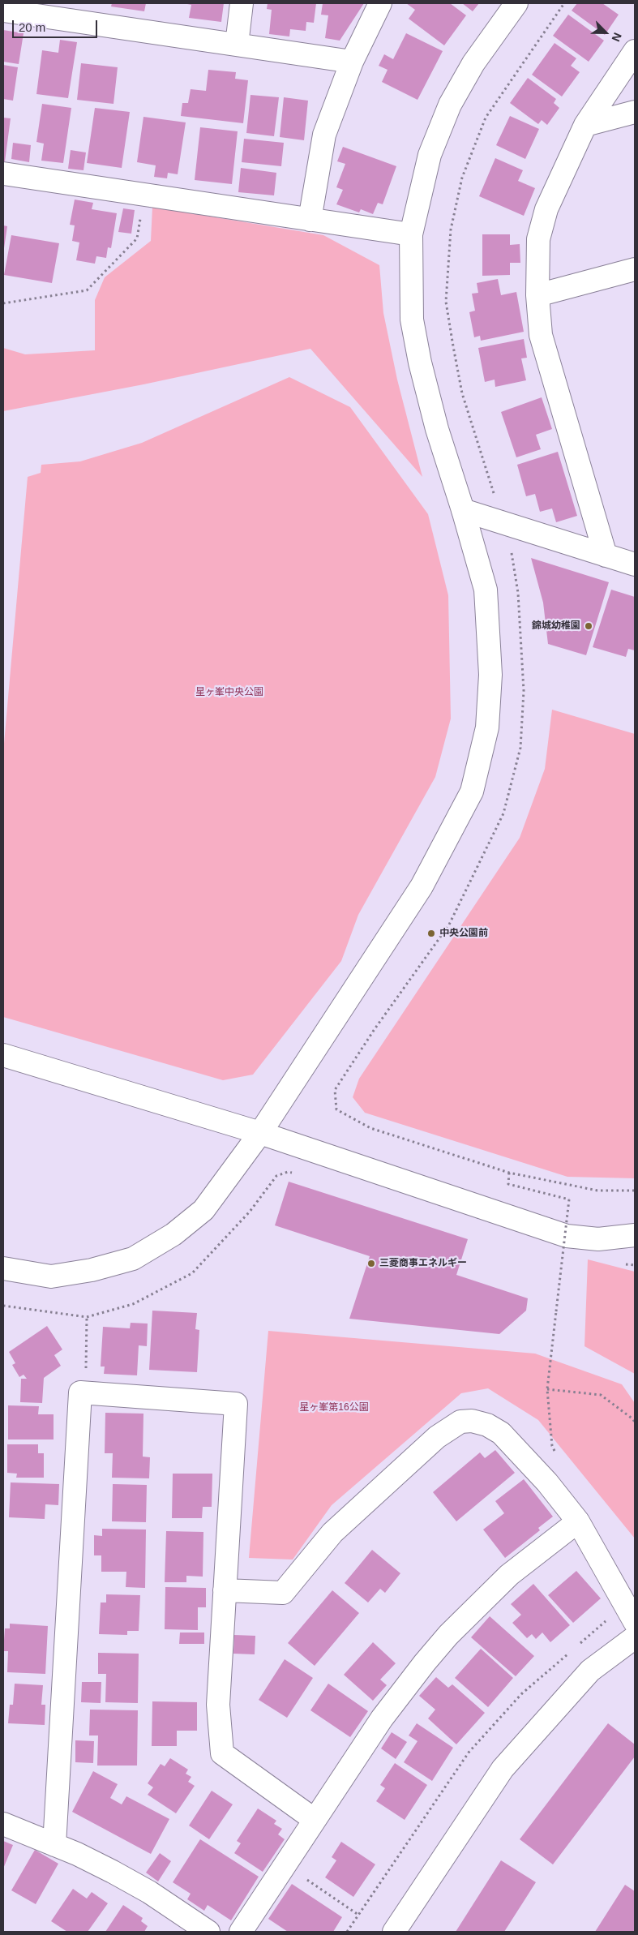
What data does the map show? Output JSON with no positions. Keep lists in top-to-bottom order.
{
  "parks": ["星ヶ峯中央公園", "星ヶ峯第16公園"],
  "places": ["錦城幼稚園", "中央公園前", "三菱商事エネルギー"],
  "scale_bar": "20 m",
  "north": "bottom right"
}
